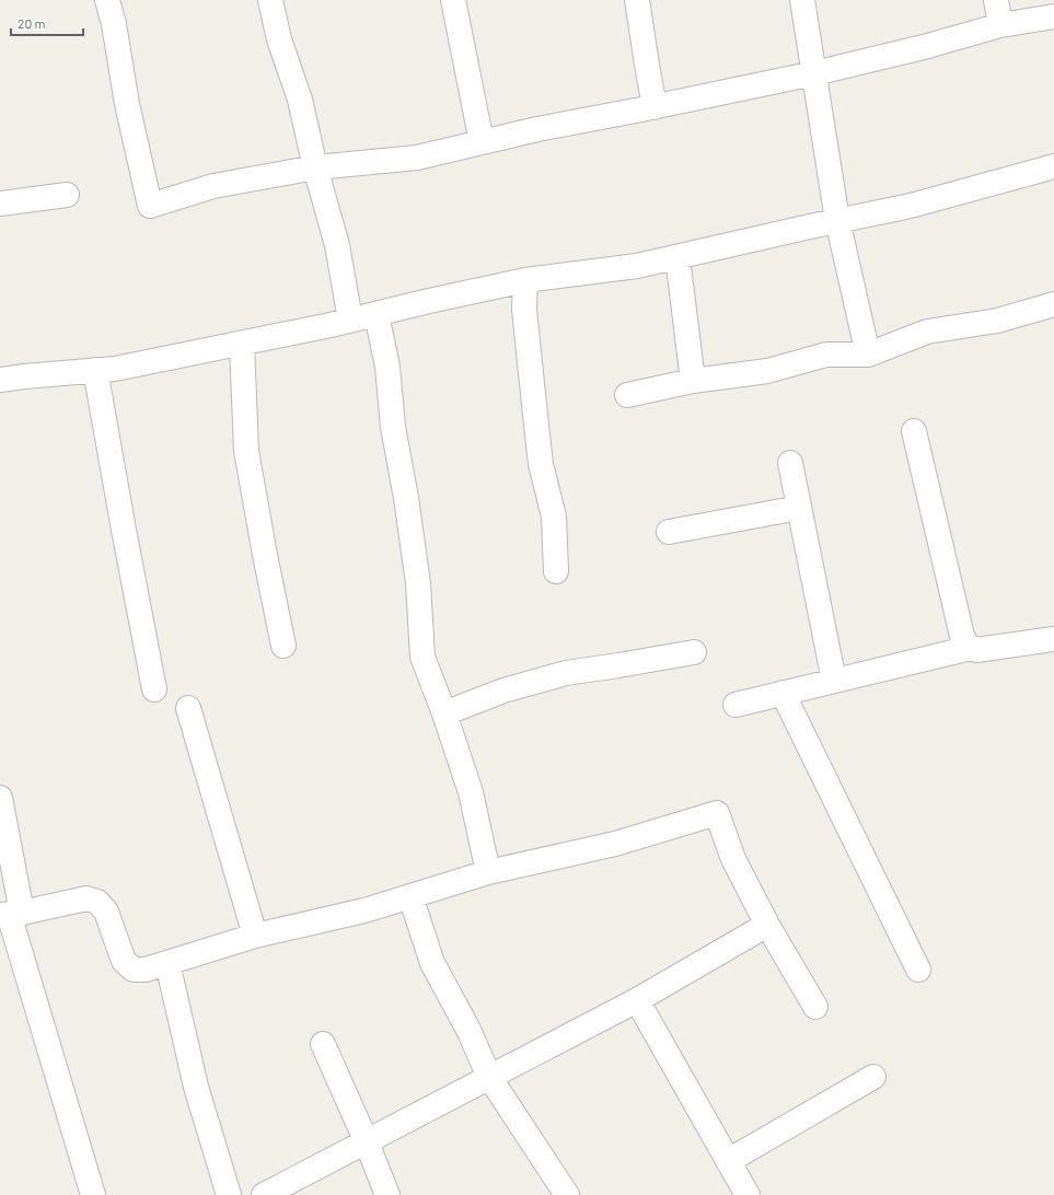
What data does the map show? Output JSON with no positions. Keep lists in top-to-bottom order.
{
  "scale_bar": "20 m"
}
